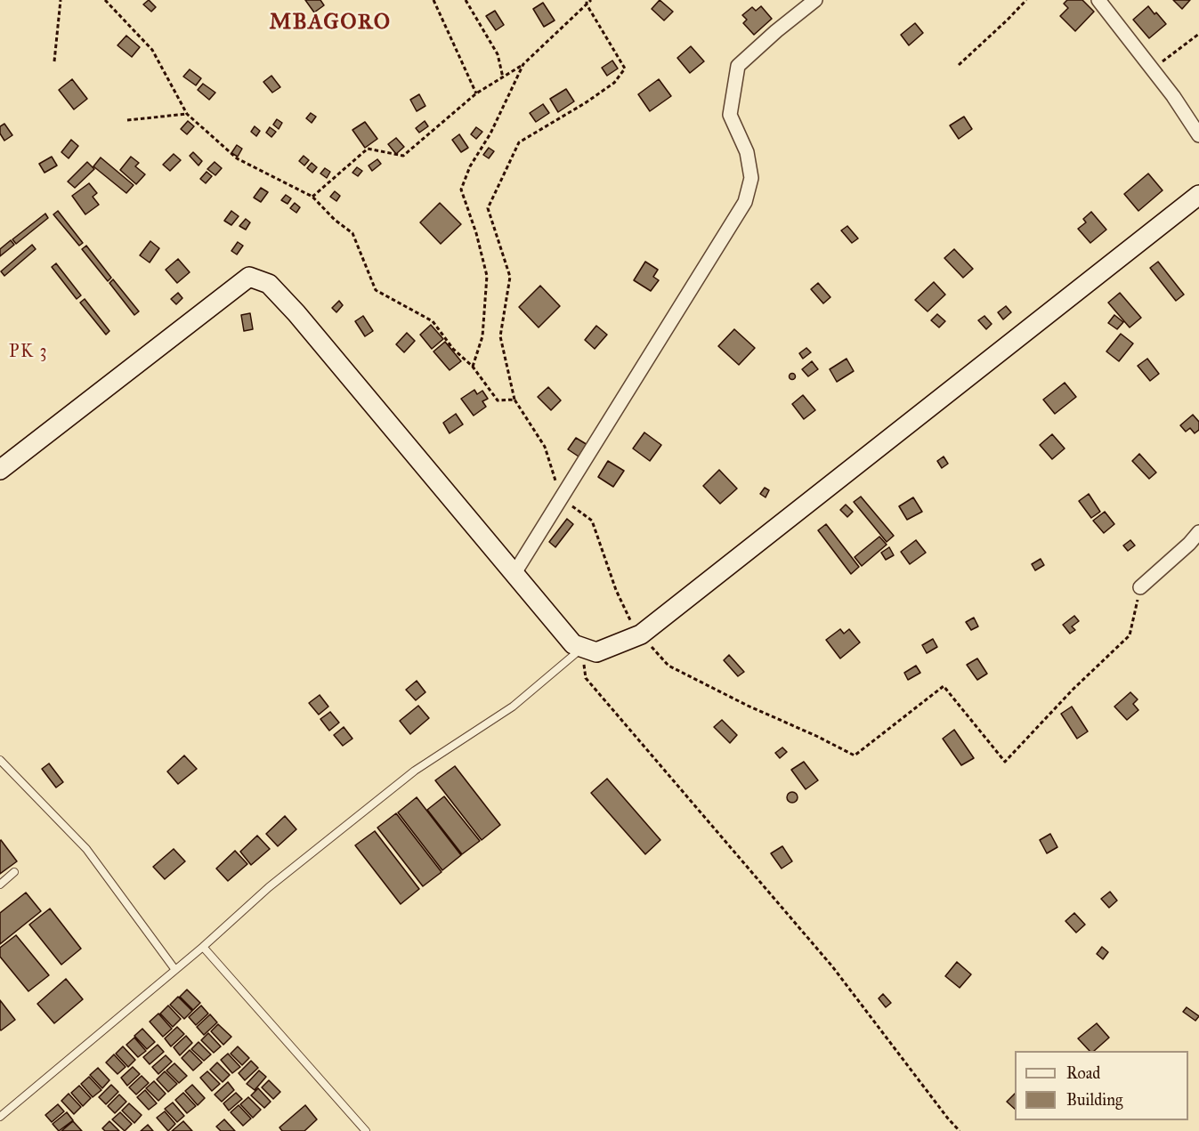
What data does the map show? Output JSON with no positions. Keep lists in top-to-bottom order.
{
  "districts": ["MBAGORO", "PK 3"],
  "legend": ["Road", "Building"]
}
